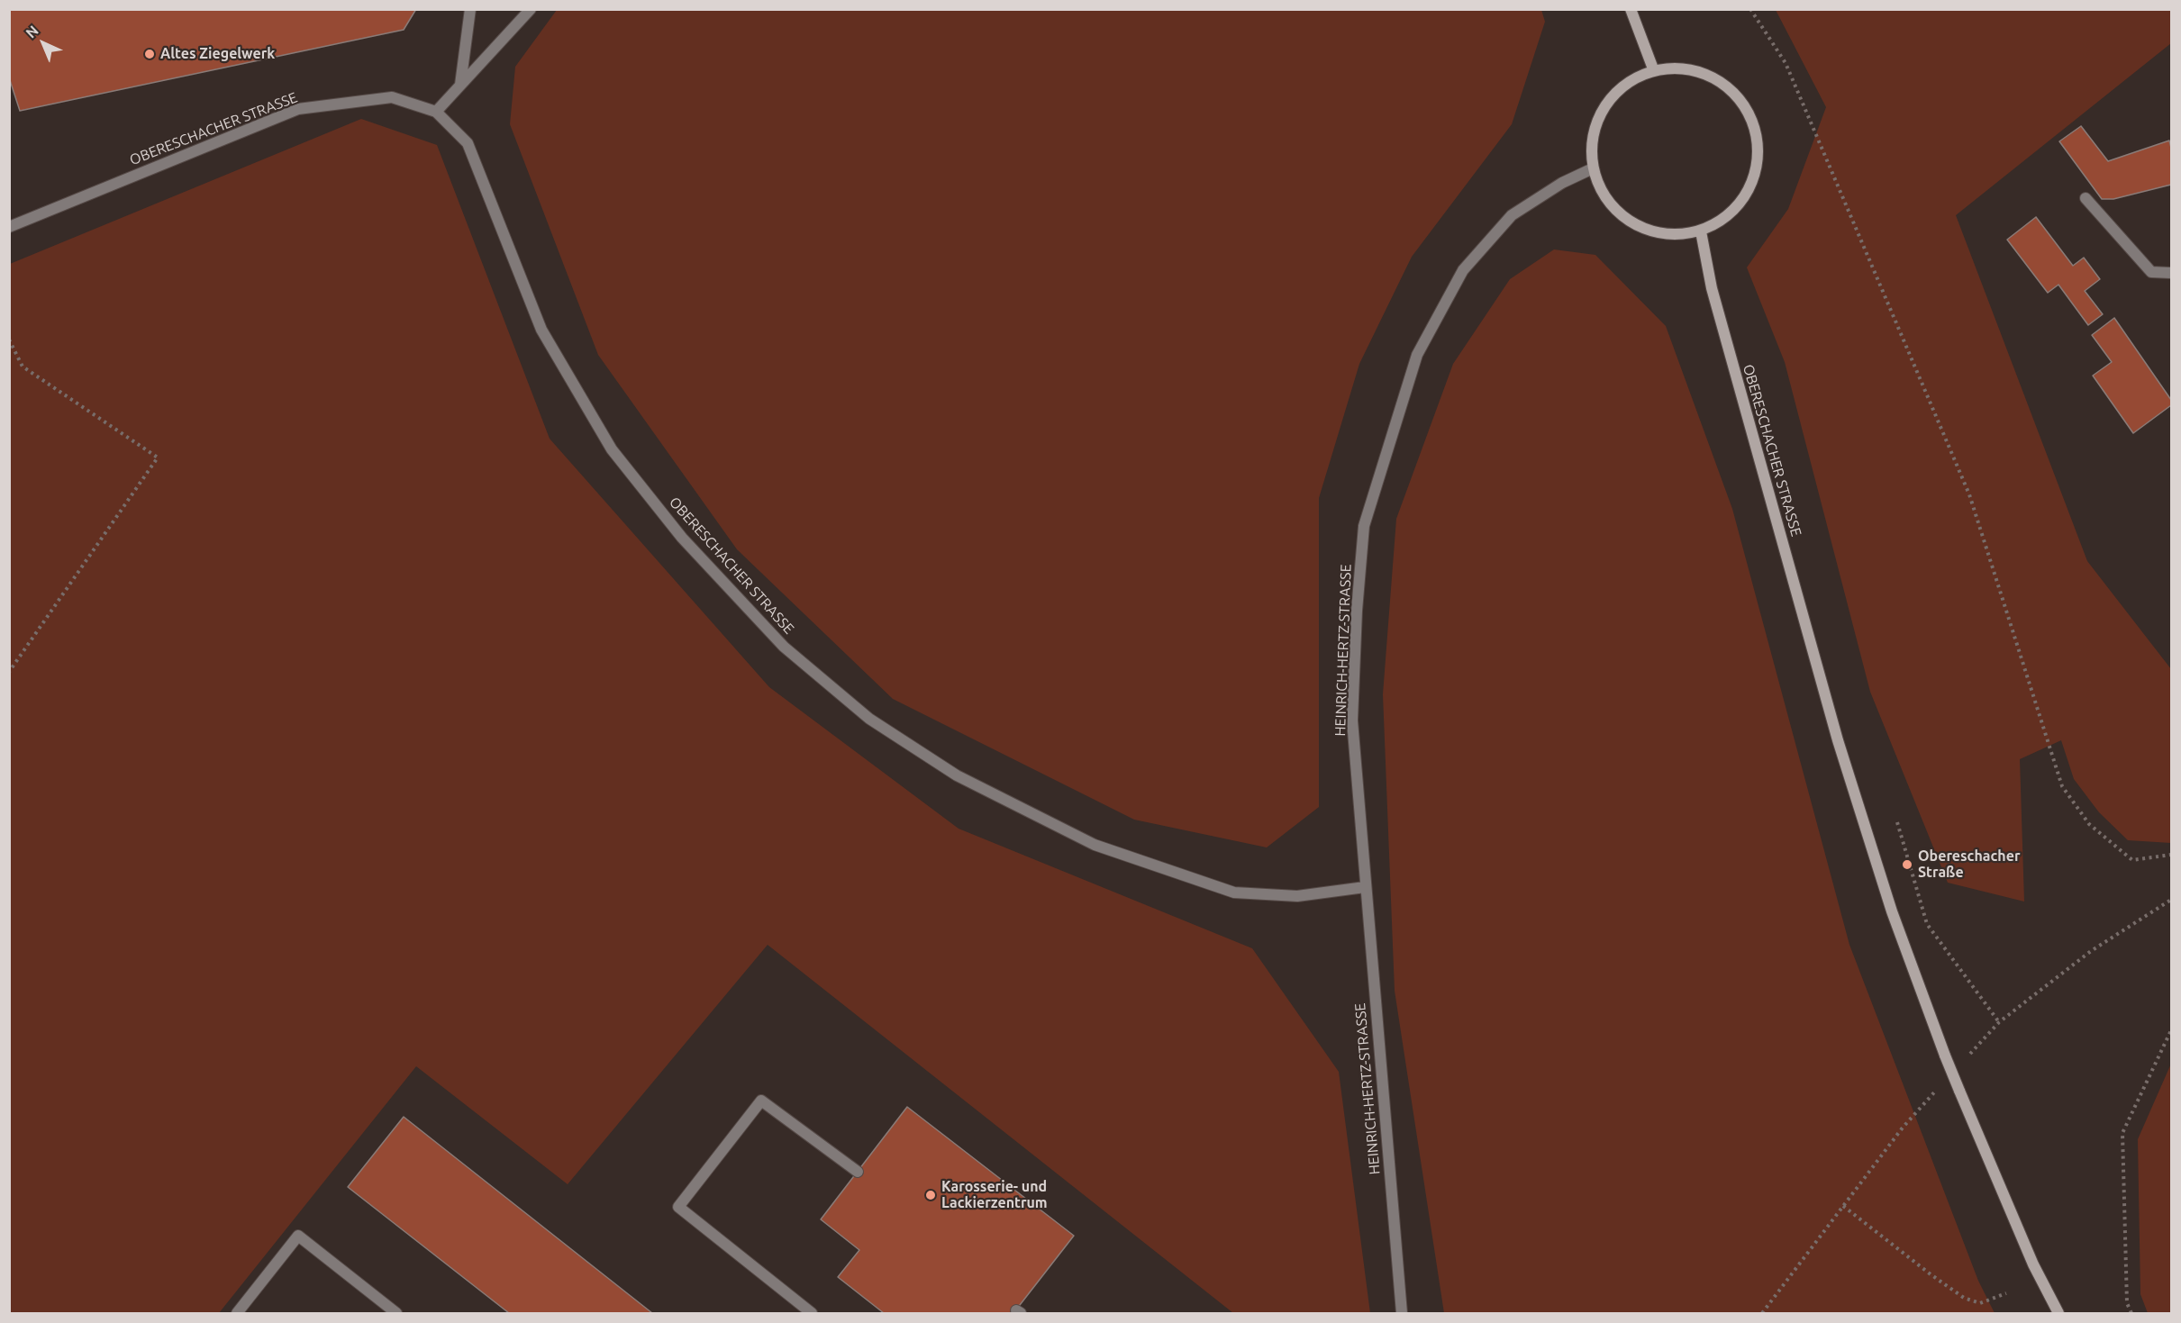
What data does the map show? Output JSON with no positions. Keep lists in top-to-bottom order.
{
  "streets": {
    "main road": ["OBERESCHACHER STRASSE"],
    "street": ["HEINRICH-HERTZ-STRASSE"]
  },
  "crossings": [
    ["OBERESCHACHER STRASSE", "HEINRICH-HERTZ-STRASSE"]
  ],
  "places": ["Altes Ziegelwerk", "Obereschacher Straße", "Karosserie- und Lackierzentrum"],
  "north": "top left"
}
